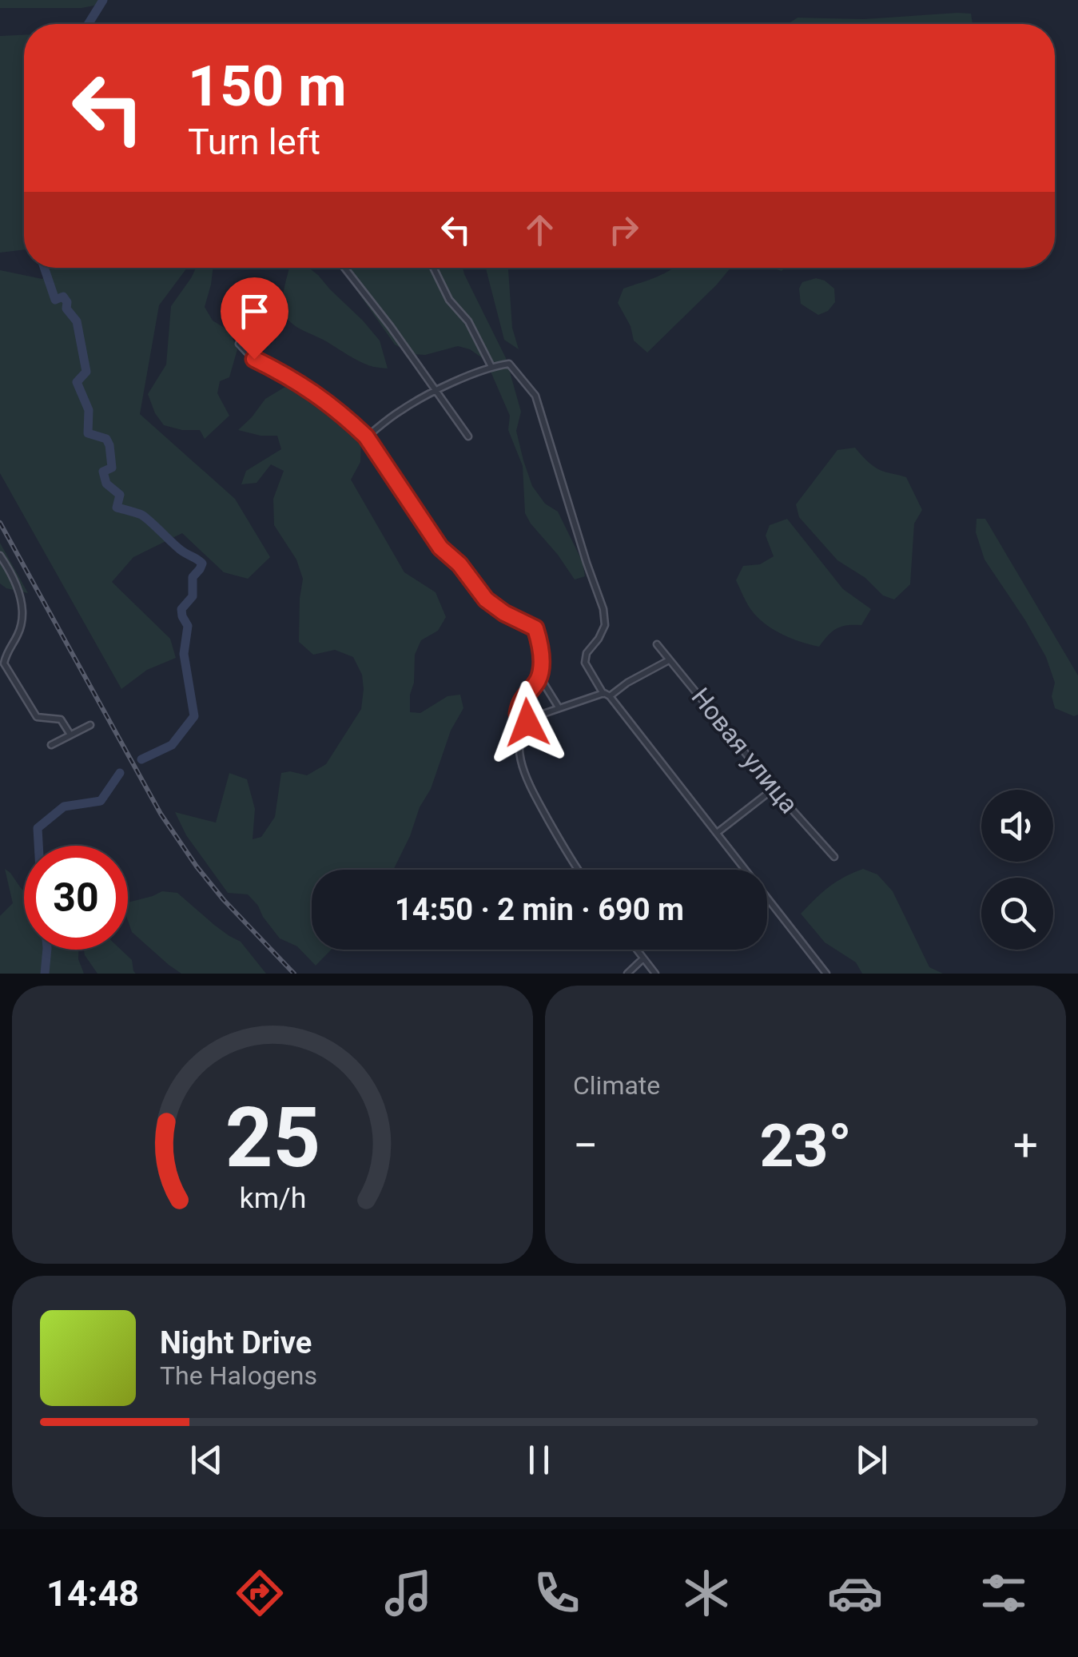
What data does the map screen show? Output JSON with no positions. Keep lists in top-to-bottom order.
{
  "streets": {
    "street": ["Новая улица"]
  },
  "page": {
    "turn": ["150 m", "Turn left"],
    "limit": "30",
    "trip": "14:50 · 2 min · 690 m",
    "tile": "Climate",
    "heat": ["−", "23°", "+"],
    "song": ["Night Drive", "The Halogens"],
    "tabs": "14:48",
    "gauge": ["25", "km/h"]
  }
}
